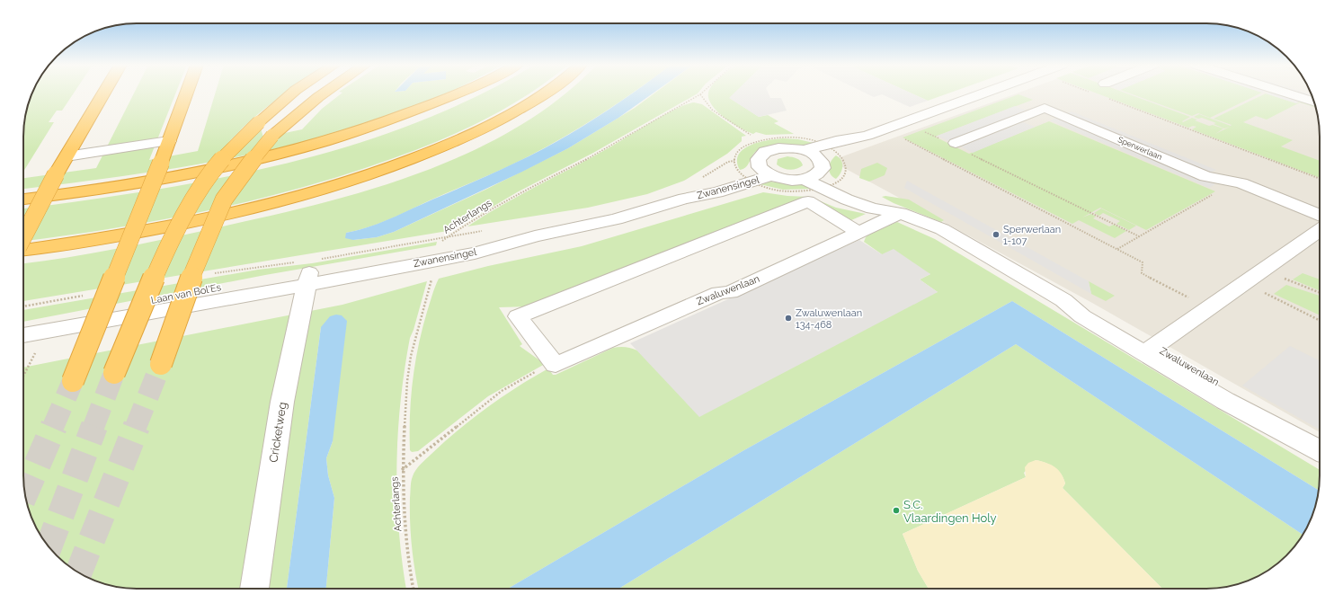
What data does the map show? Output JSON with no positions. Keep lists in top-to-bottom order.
{
  "streets": {
    "street": [
      "Sperwerlaan",
      "Zwanensingel",
      "Zwaluwenlaan",
      "Laan van Bol'Es",
      "Cricketweg"
    ],
    "path": ["Achterlangs"]
  },
  "crossings": [
    ["Sperwerlaan", "Zwaluwenlaan"],
    ["Zwanensingel", "Achterlangs"],
    ["Zwanensingel", "Laan van Bol'Es"],
    ["Laan van Bol'Es", "Cricketweg"]
  ],
  "places": ["Sperwerlaan 1-107", "Zwaluwenlaan 134-468", "S.C. Vlaardingen Holy"]
}
